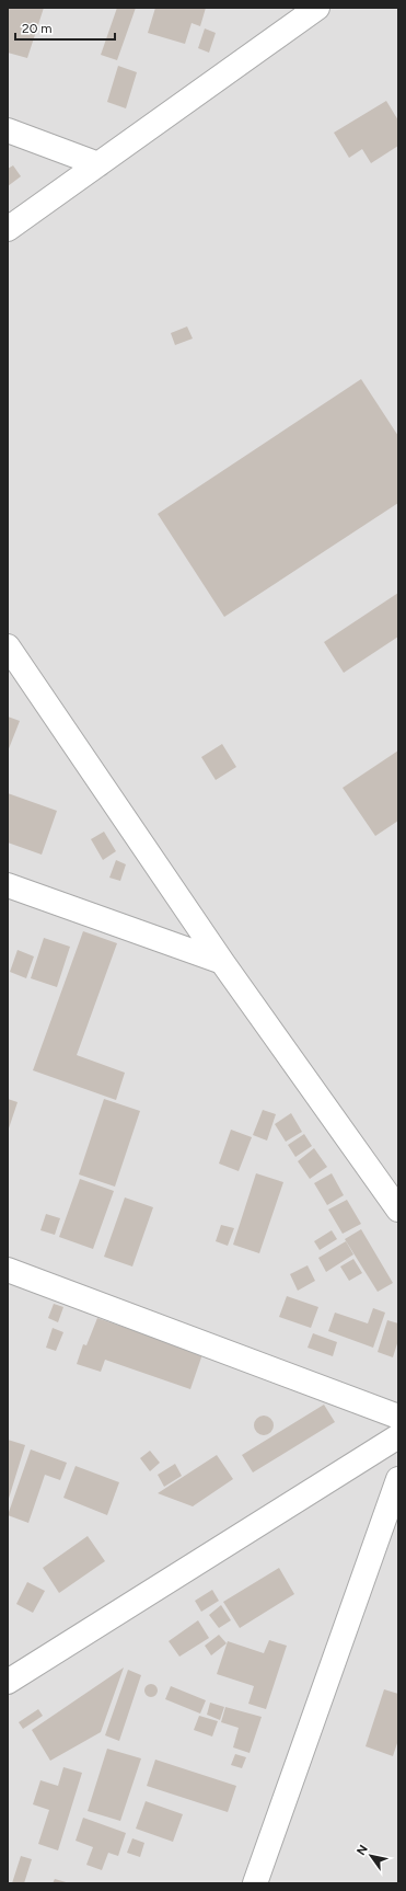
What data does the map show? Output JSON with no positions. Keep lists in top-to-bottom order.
{
  "scale_bar": "20 m",
  "north": "top left"
}
